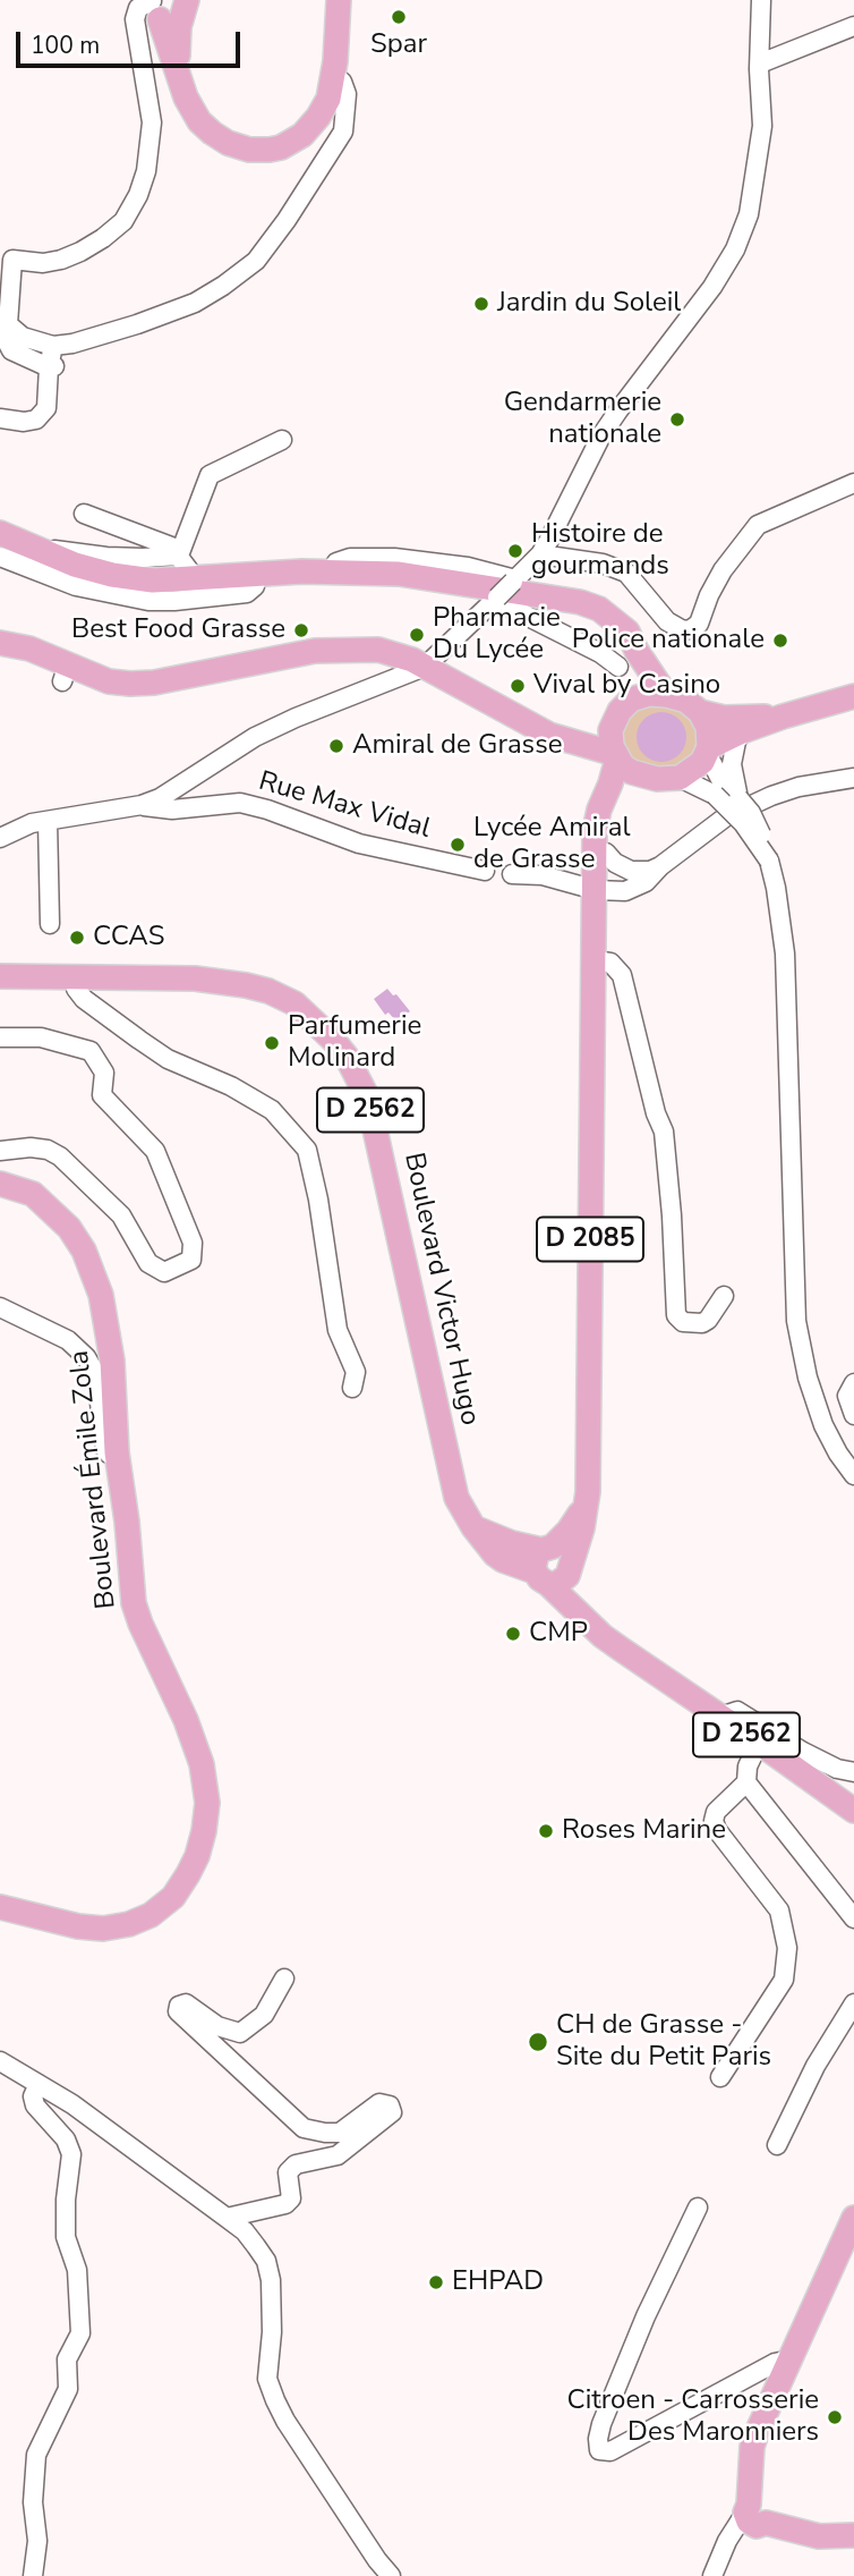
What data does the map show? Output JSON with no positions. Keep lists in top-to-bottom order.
{
  "streets": {
    "main road": [
      "D 2562",
      "D 2085",
      "Boulevard Victor Hugo",
      "Boulevard Émile Zola"
    ],
    "street": ["Rue Max Vidal"]
  },
  "crossings": [
    ["D 2562", "D 2085"],
    ["D 2562", "Boulevard Victor Hugo"],
    ["D 2085", "Boulevard Victor Hugo"]
  ],
  "places": [
    "Spar",
    "Jardin du Soleil",
    "Gendarmerie nationale",
    "Histoire de gourmands",
    "Best Food Grasse",
    "Pharmacie Du Lycée",
    "Police nationale",
    "Vival by Casino",
    "Amiral de Grasse",
    "Lycée Amiral de Grasse",
    "CCAS",
    "Parfumerie Molinard",
    "CMP",
    "Roses Marine",
    "CH de Grasse - Site du Petit Paris",
    "EHPAD",
    "Citroen - Carrosserie Des Maronniers"
  ],
  "scale_bar": "100 m"
}
